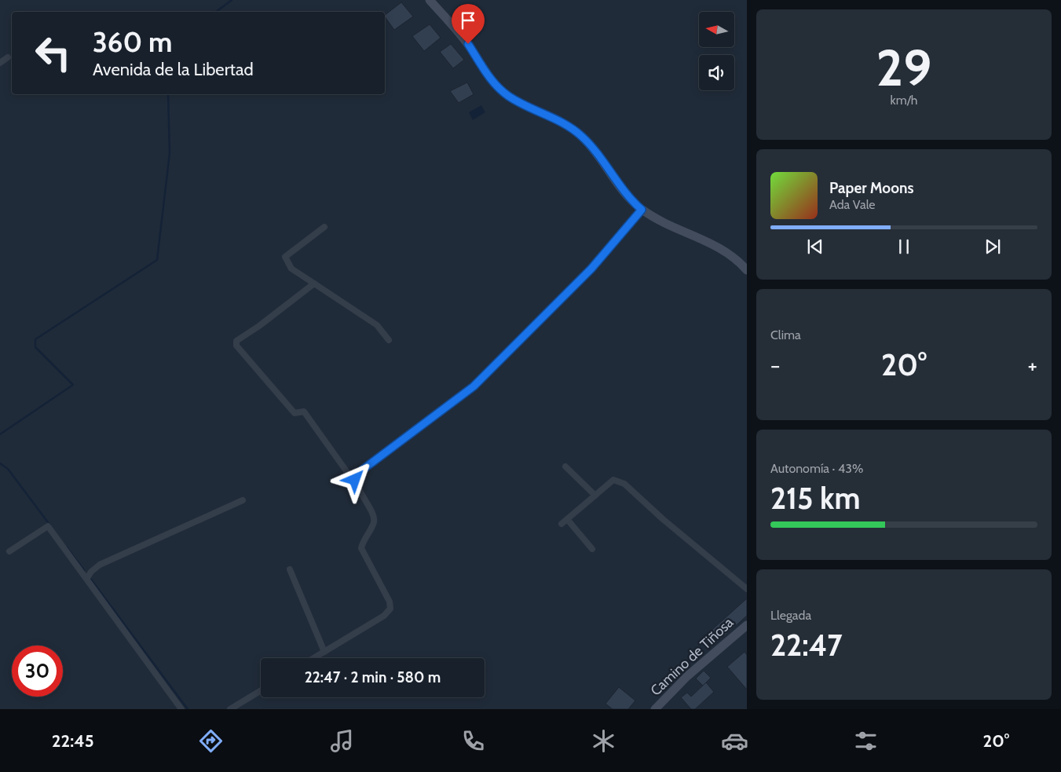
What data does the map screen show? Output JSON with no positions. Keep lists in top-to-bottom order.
{
  "streets": {
    "main road": ["Camino de Tiñosa"]
  },
  "north": "left",
  "page": {
    "tile": [
      ["29", "km/h"],
      "Clima",
      ["Autonomía · 43%", "215 km"],
      ["Llegada", "22:47"]
    ],
    "turn": ["360 m", "Avenida de la Libertad"],
    "song": ["Paper Moons", "Ada Vale"],
    "heat": ["−", "20°", "+"],
    "limit": "30",
    "trip": "22:47 · 2 min · 580 m",
    "tabs": ["22:45", "20°"]
  }
}
